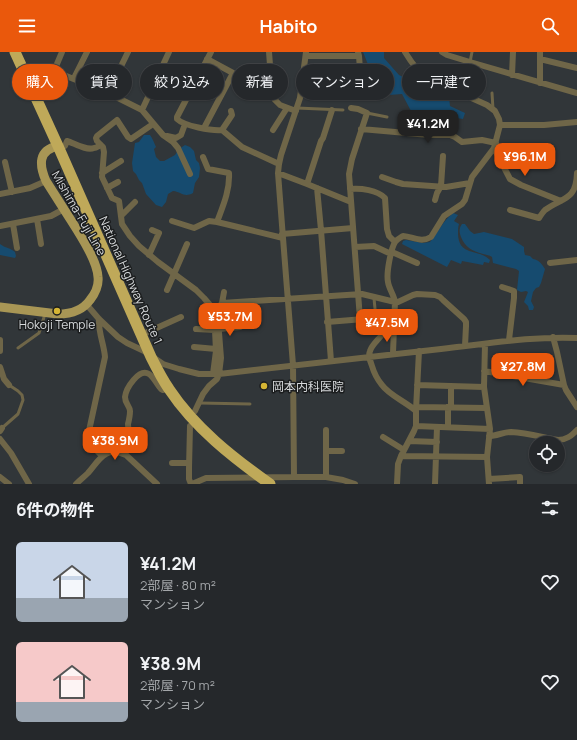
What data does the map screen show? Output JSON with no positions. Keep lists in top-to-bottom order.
{
  "streets": {
    "highway": ["National Highway Route 1"],
    "main road": ["Mishima-Fuji Line"]
  },
  "crossings": [
    ["Mishima-Fuji Line", "National Highway Route 1"]
  ],
  "places": ["Hokoji Temple", "岡本内科医院"],
  "page": {
    "header": "Habito",
    "chip": [
      "購入",
      "賃貸",
      "絞り込み",
      "新着",
      "マンション",
      "一戸建て"
    ],
    "price": [
      "¥41.2M",
      "¥96.1M",
      "¥53.7M",
      "¥47.5M",
      "¥27.8M",
      "¥38.9M"
    ],
    "heading": "6件の物件",
    "list": [
      {
        "name": "¥41.2M",
        "note": "2部屋 · 80 m² · マンション"
      },
      {
        "name": "¥38.9M",
        "note": "2部屋 · 70 m² · マンション"
      }
    ]
  }
}
